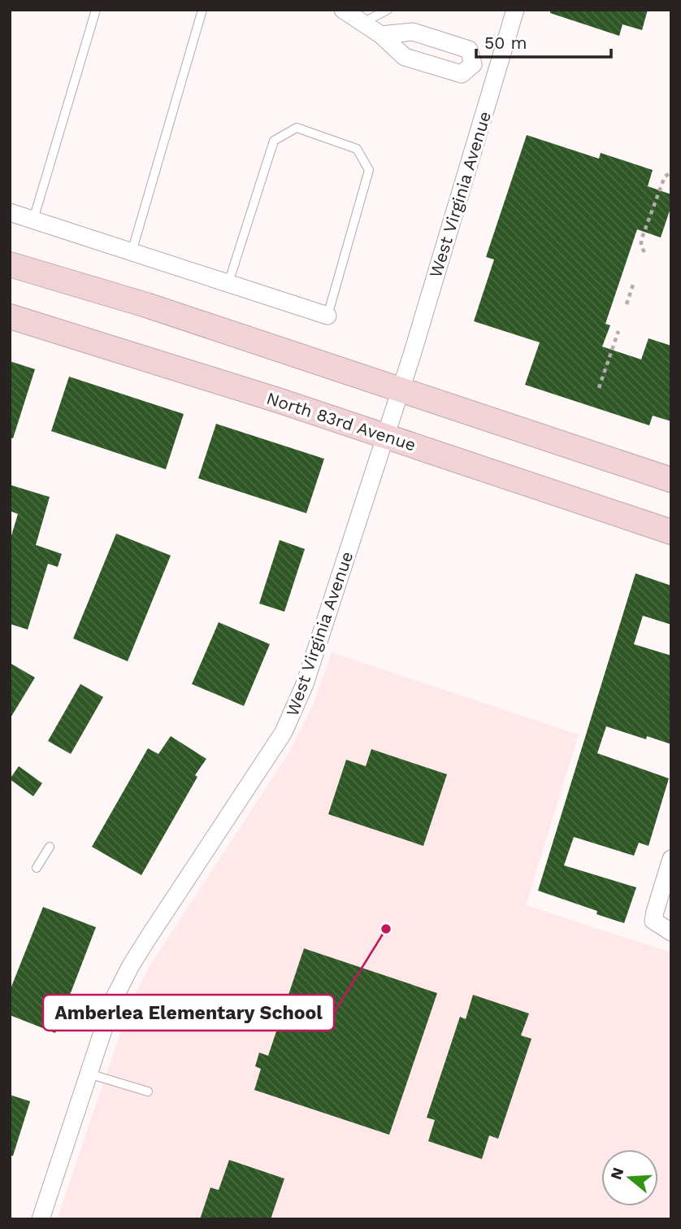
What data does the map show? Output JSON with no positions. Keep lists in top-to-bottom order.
{
  "streets": {
    "main road": ["North 83rd Avenue"],
    "street": ["West Virginia Avenue"]
  },
  "crossings": [
    ["West Virginia Avenue", "North 83rd Avenue"]
  ],
  "places": ["Amberlea Elementary School"],
  "scale_bar": "50 m",
  "north": "left"
}
